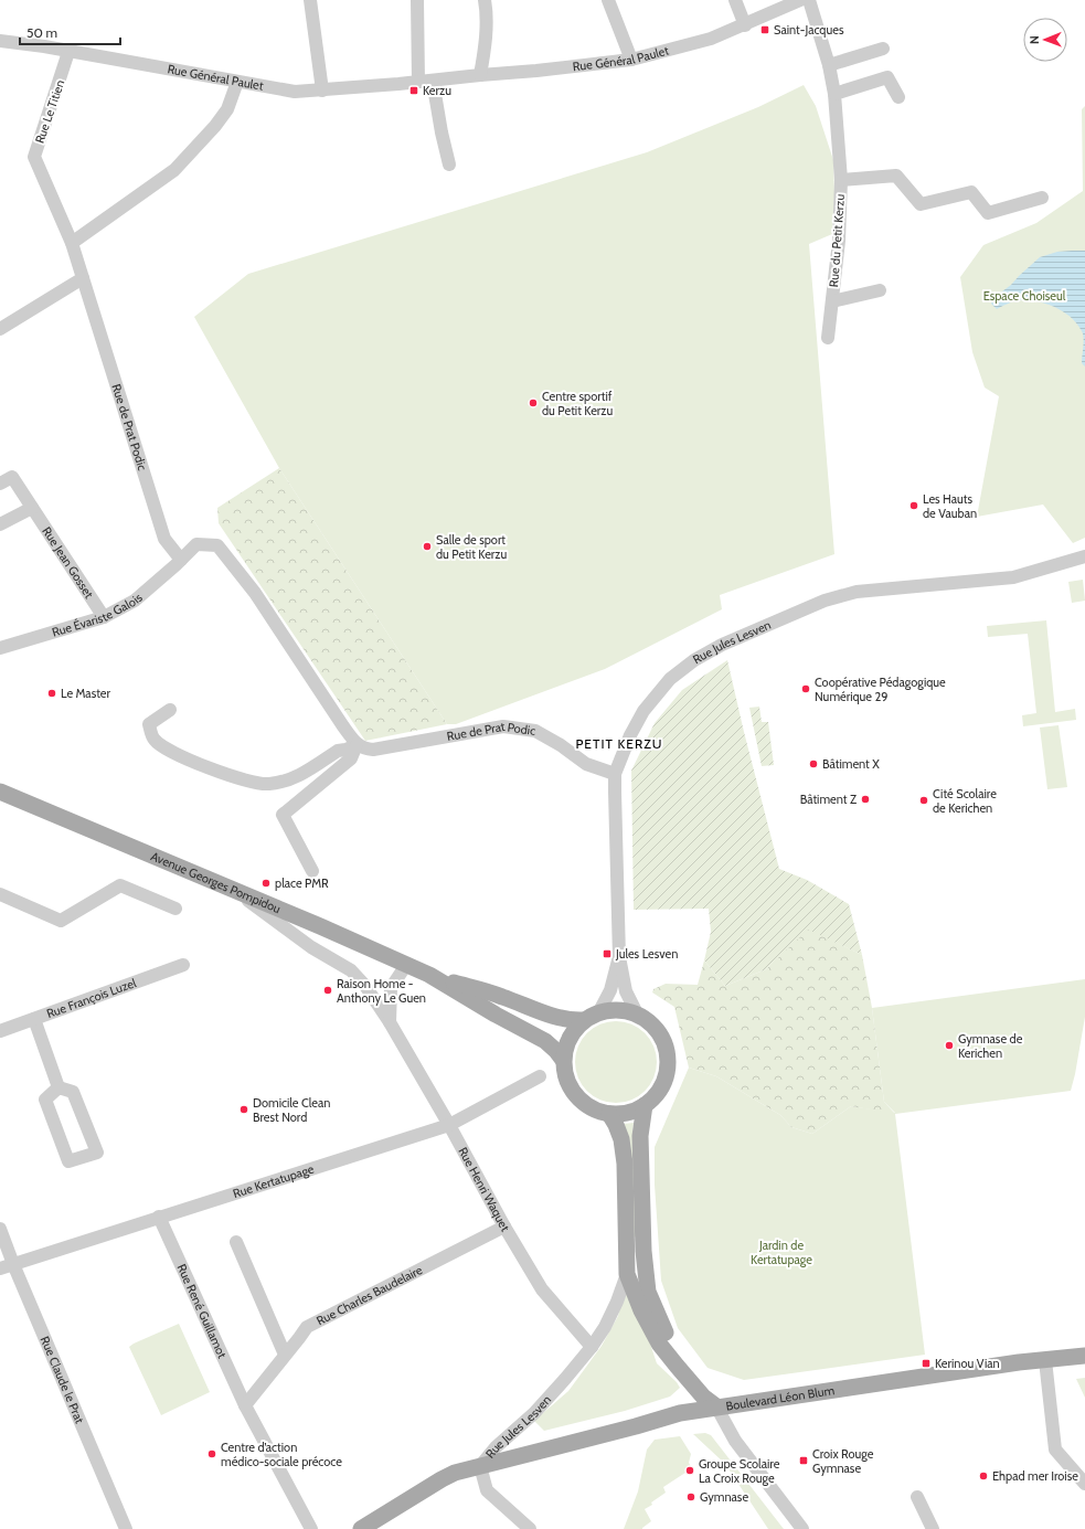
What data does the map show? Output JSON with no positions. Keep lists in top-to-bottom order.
{
  "streets": {
    "main road": ["Rue Jules Lesven", "Avenue Georges Pompidou", "Boulevard Léon Blum"],
    "street": [
      "Rue Général Paulet",
      "Rue Le Titien",
      "Rue du Petit Kerzu",
      "Rue de Prat Podic",
      "Rue Jean Gosset",
      "Rue Évariste Galois",
      "Rue François Luzel",
      "Rue Kertatupage",
      "Rue Henri Waquet",
      "Rue Charles Baudelaire",
      "Rue René Guillamot",
      "Rue Claude le Prat"
    ]
  },
  "crossings": [
    ["Rue Général Paulet", "Rue Le Titien"],
    ["Rue Le Titien", "Rue de Prat Podic"],
    ["Rue de Prat Podic", "Rue Évariste Galois"],
    ["Rue de Prat Podic", "Rue Jules Lesven"],
    ["Rue Jean Gosset", "Rue Évariste Galois"],
    ["Rue Jules Lesven", "Avenue Georges Pompidou"],
    ["Rue Jules Lesven", "Rue Henri Waquet"],
    ["Rue Jules Lesven", "Boulevard Léon Blum"],
    ["Avenue Georges Pompidou", "Rue Henri Waquet"],
    ["Rue Kertatupage", "Rue Henri Waquet"],
    ["Rue Kertatupage", "Rue René Guillamot"],
    ["Rue Kertatupage", "Rue Claude le Prat"],
    ["Rue Henri Waquet", "Rue Charles Baudelaire"],
    ["Rue Charles Baudelaire", "Rue René Guillamot"]
  ],
  "districts": ["PETIT KERZU"],
  "parks": ["Espace Choiseul", "Jardin de Kertatupage"],
  "places": {
    "transit": [
      "Saint-Jacques",
      "Kerzu",
      "Jules Lesven",
      "Kerinou Vian",
      "Croix Rouge Gymnase"
    ],
    "other": [
      "Centre sportif du Petit Kerzu",
      "Les Hauts de Vauban",
      "Salle de sport du Petit Kerzu",
      "Coopérative Pédagogique Numérique 29",
      "Le Master",
      "Bâtiment X",
      "Bâtiment Z",
      "Cité Scolaire de Kerichen",
      "place PMR",
      "Raison Home - Anthony Le Guen",
      "Gymnase de Kerichen",
      "Domicile Clean Brest Nord",
      "Centre d’action médico-sociale précoce",
      "Groupe Scolaire La Croix Rouge",
      "Ehpad mer Iroise",
      "Gymnase"
    ]
  },
  "scale_bar": "50 m",
  "north": "left"
}
